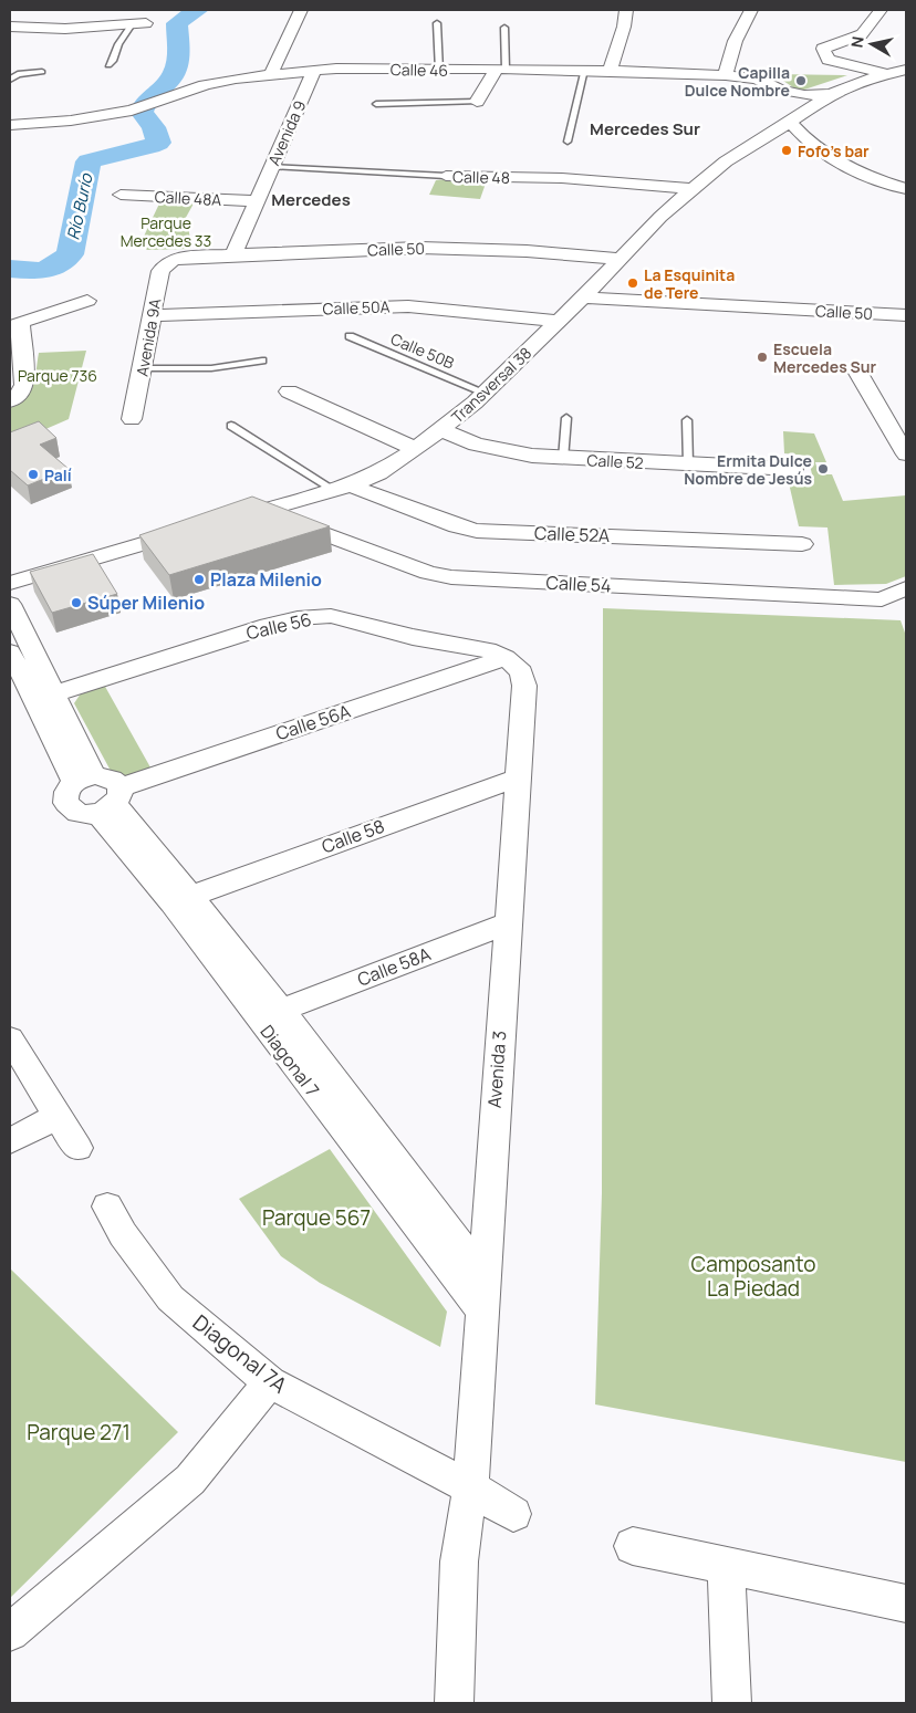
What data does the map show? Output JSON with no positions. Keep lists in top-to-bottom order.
{
  "streets": {
    "street": [
      "Calle 46",
      "Avenida 9",
      "Calle 48",
      "Calle 48A",
      "Calle 50",
      "Calle 50A",
      "Avenida 9A",
      "Transversal 38",
      "Calle 52",
      "Calle 52A",
      "Calle 54",
      "Calle 56",
      "Calle 56A",
      "Calle 58",
      "Calle 58A",
      "Diagonal 7",
      "Avenida 3",
      "Diagonal 7A"
    ],
    "lane": ["Calle 50B"]
  },
  "crossings": [
    ["Calle 46", "Avenida 9"],
    ["Calle 46", "Transversal 38"],
    ["Avenida 9", "Calle 48"],
    ["Avenida 9", "Calle 48A"],
    ["Avenida 9", "Calle 50"],
    ["Calle 48", "Transversal 38"],
    ["Calle 50", "Avenida 9A"],
    ["Calle 50", "Transversal 38"],
    ["Calle 50A", "Avenida 9A"],
    ["Calle 50A", "Transversal 38"],
    ["Calle 50B", "Transversal 38"],
    ["Transversal 38", "Calle 52"],
    ["Transversal 38", "Calle 52A"],
    ["Transversal 38", "Calle 54"],
    ["Calle 56", "Calle 56A"],
    ["Calle 56", "Avenida 3"],
    ["Calle 56A", "Diagonal 7"],
    ["Calle 56A", "Avenida 3"],
    ["Calle 58", "Diagonal 7"],
    ["Calle 58", "Avenida 3"],
    ["Calle 58A", "Diagonal 7"],
    ["Calle 58A", "Avenida 3"],
    ["Diagonal 7", "Avenida 3"],
    ["Avenida 3", "Diagonal 7A"]
  ],
  "districts": ["Mercedes Sur", "Mercedes"],
  "water": ["Río Burío"],
  "parks": [
    "Parque Mercedes 33",
    "Parque 736",
    "Parque 567",
    "Camposanto La Piedad",
    "Parque 271"
  ],
  "places": [
    "Capilla Dulce Nombre",
    "Fofo's bar",
    "La Esquinita de Tere",
    "Escuela Mercedes Sur",
    "Ermita Dulce Nombre de Jesús",
    "Palí",
    "Plaza Milenio",
    "Súper Milenio"
  ],
  "north": "left"
}
